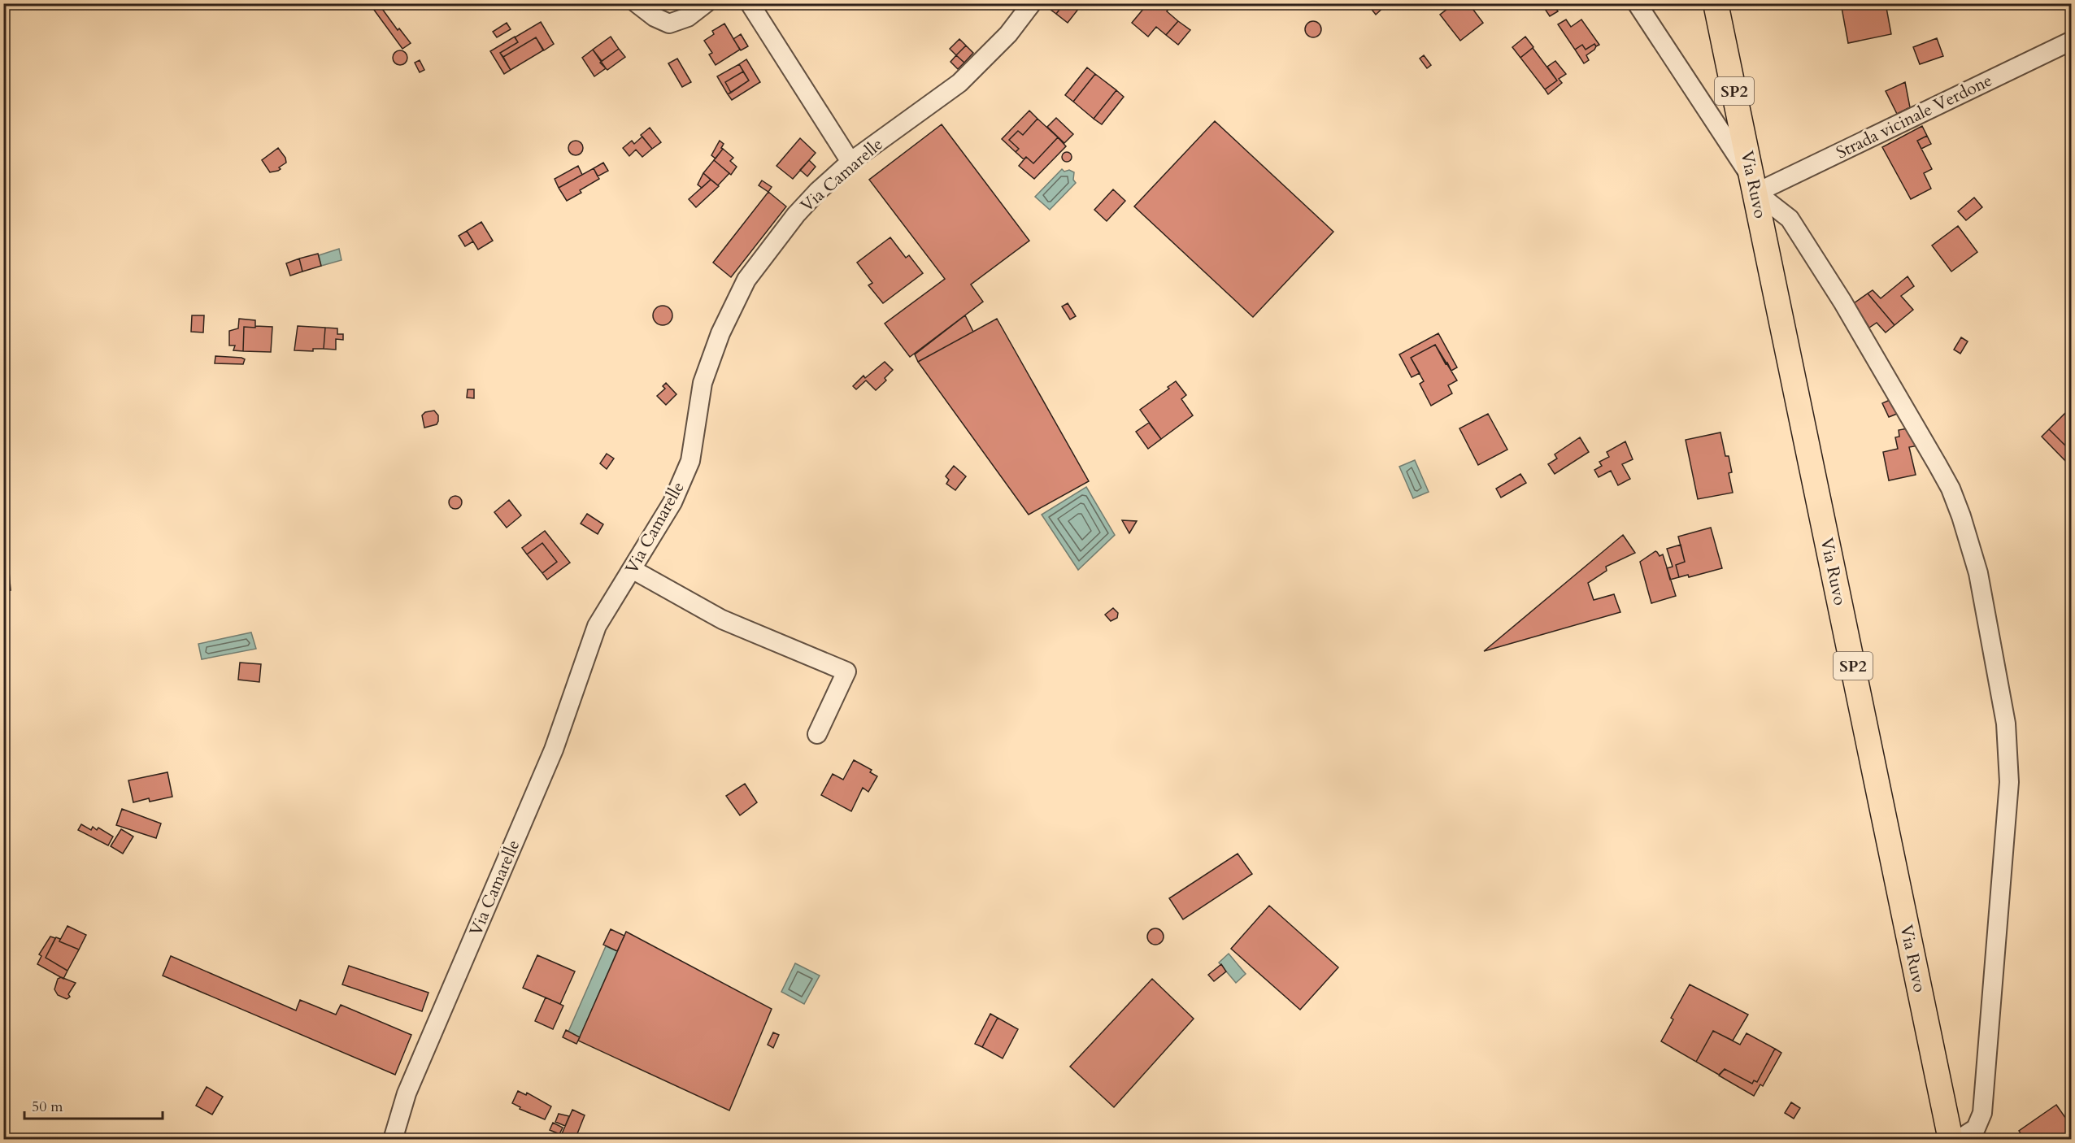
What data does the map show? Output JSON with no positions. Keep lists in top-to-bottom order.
{
  "streets": {
    "main road": ["SP2", "Via Ruvo"],
    "street": ["Strada vicinale Verdone", "Via Camarelle"]
  },
  "crossings": [
    ["Strada vicinale Verdone", "Via Ruvo"]
  ],
  "scale_bar": "50 m"
}
